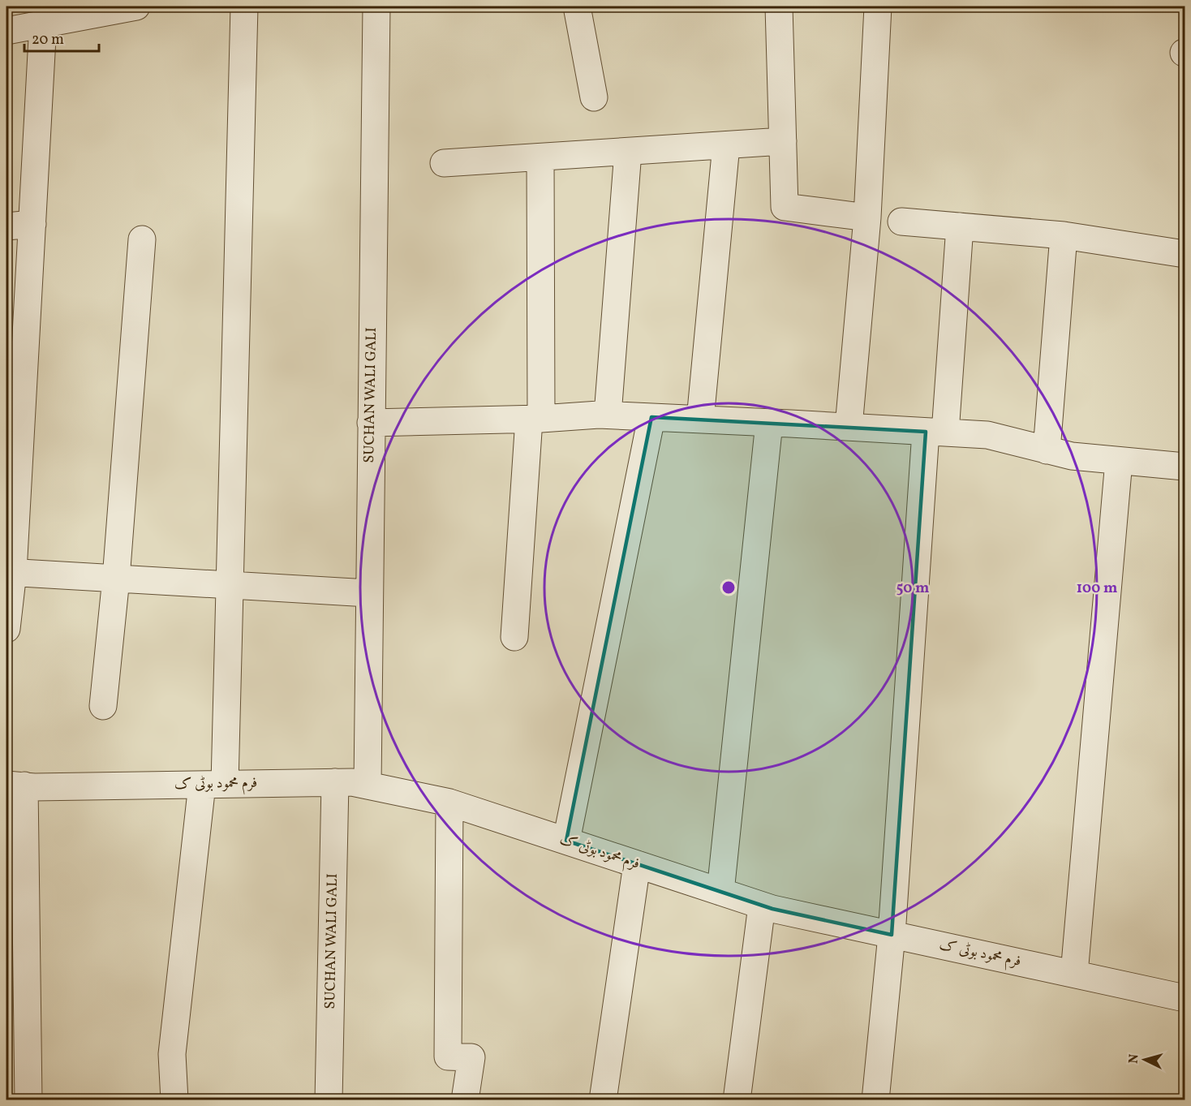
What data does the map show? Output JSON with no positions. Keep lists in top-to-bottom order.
{
  "streets": {
    "street": ["SUCHAN WALI GALI", "فرم محمود بوٹی ک"]
  },
  "crossings": [
    ["SUCHAN WALI GALI", "فرم محمود بوٹی ک"]
  ],
  "scale_bar": "20 m",
  "north": "left",
  "rings": ["50 m", "100 m"]
}
